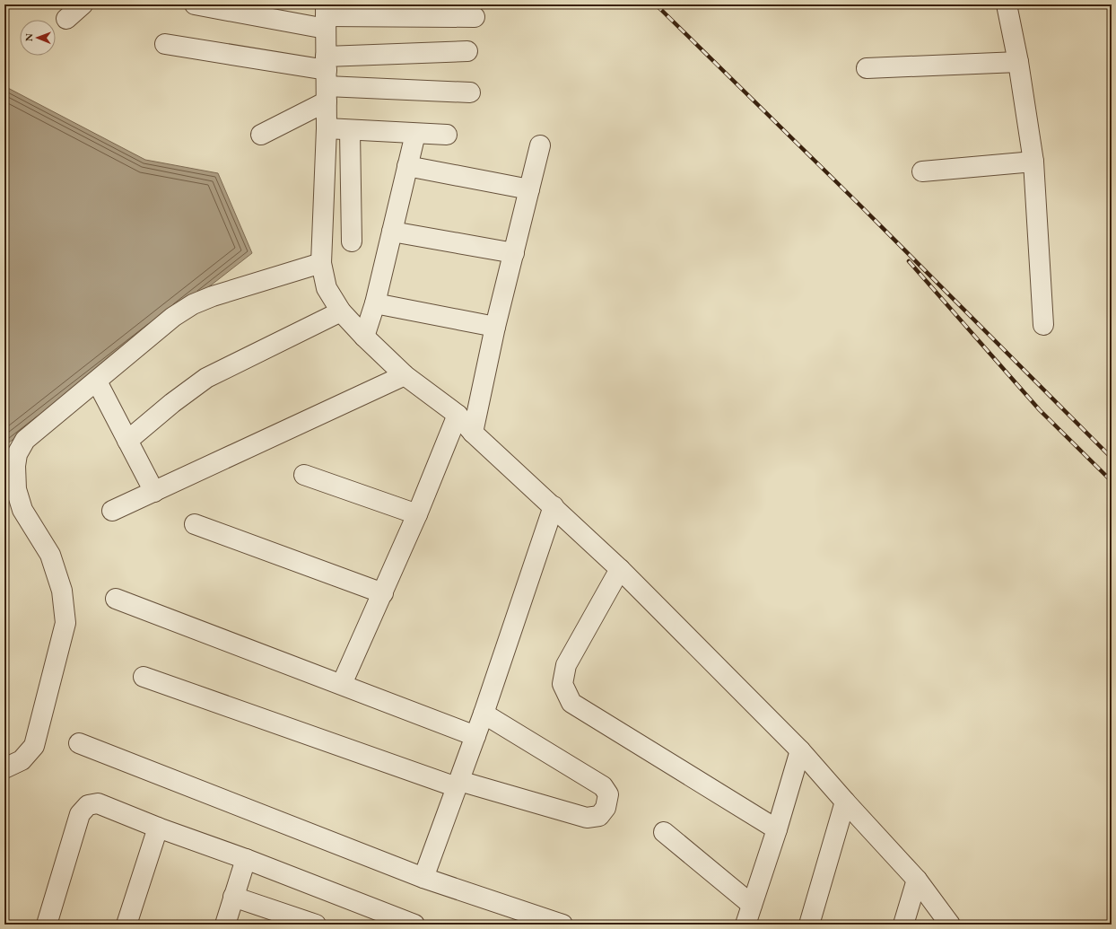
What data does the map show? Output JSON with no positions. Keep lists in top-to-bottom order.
{
  "north": "left"
}
